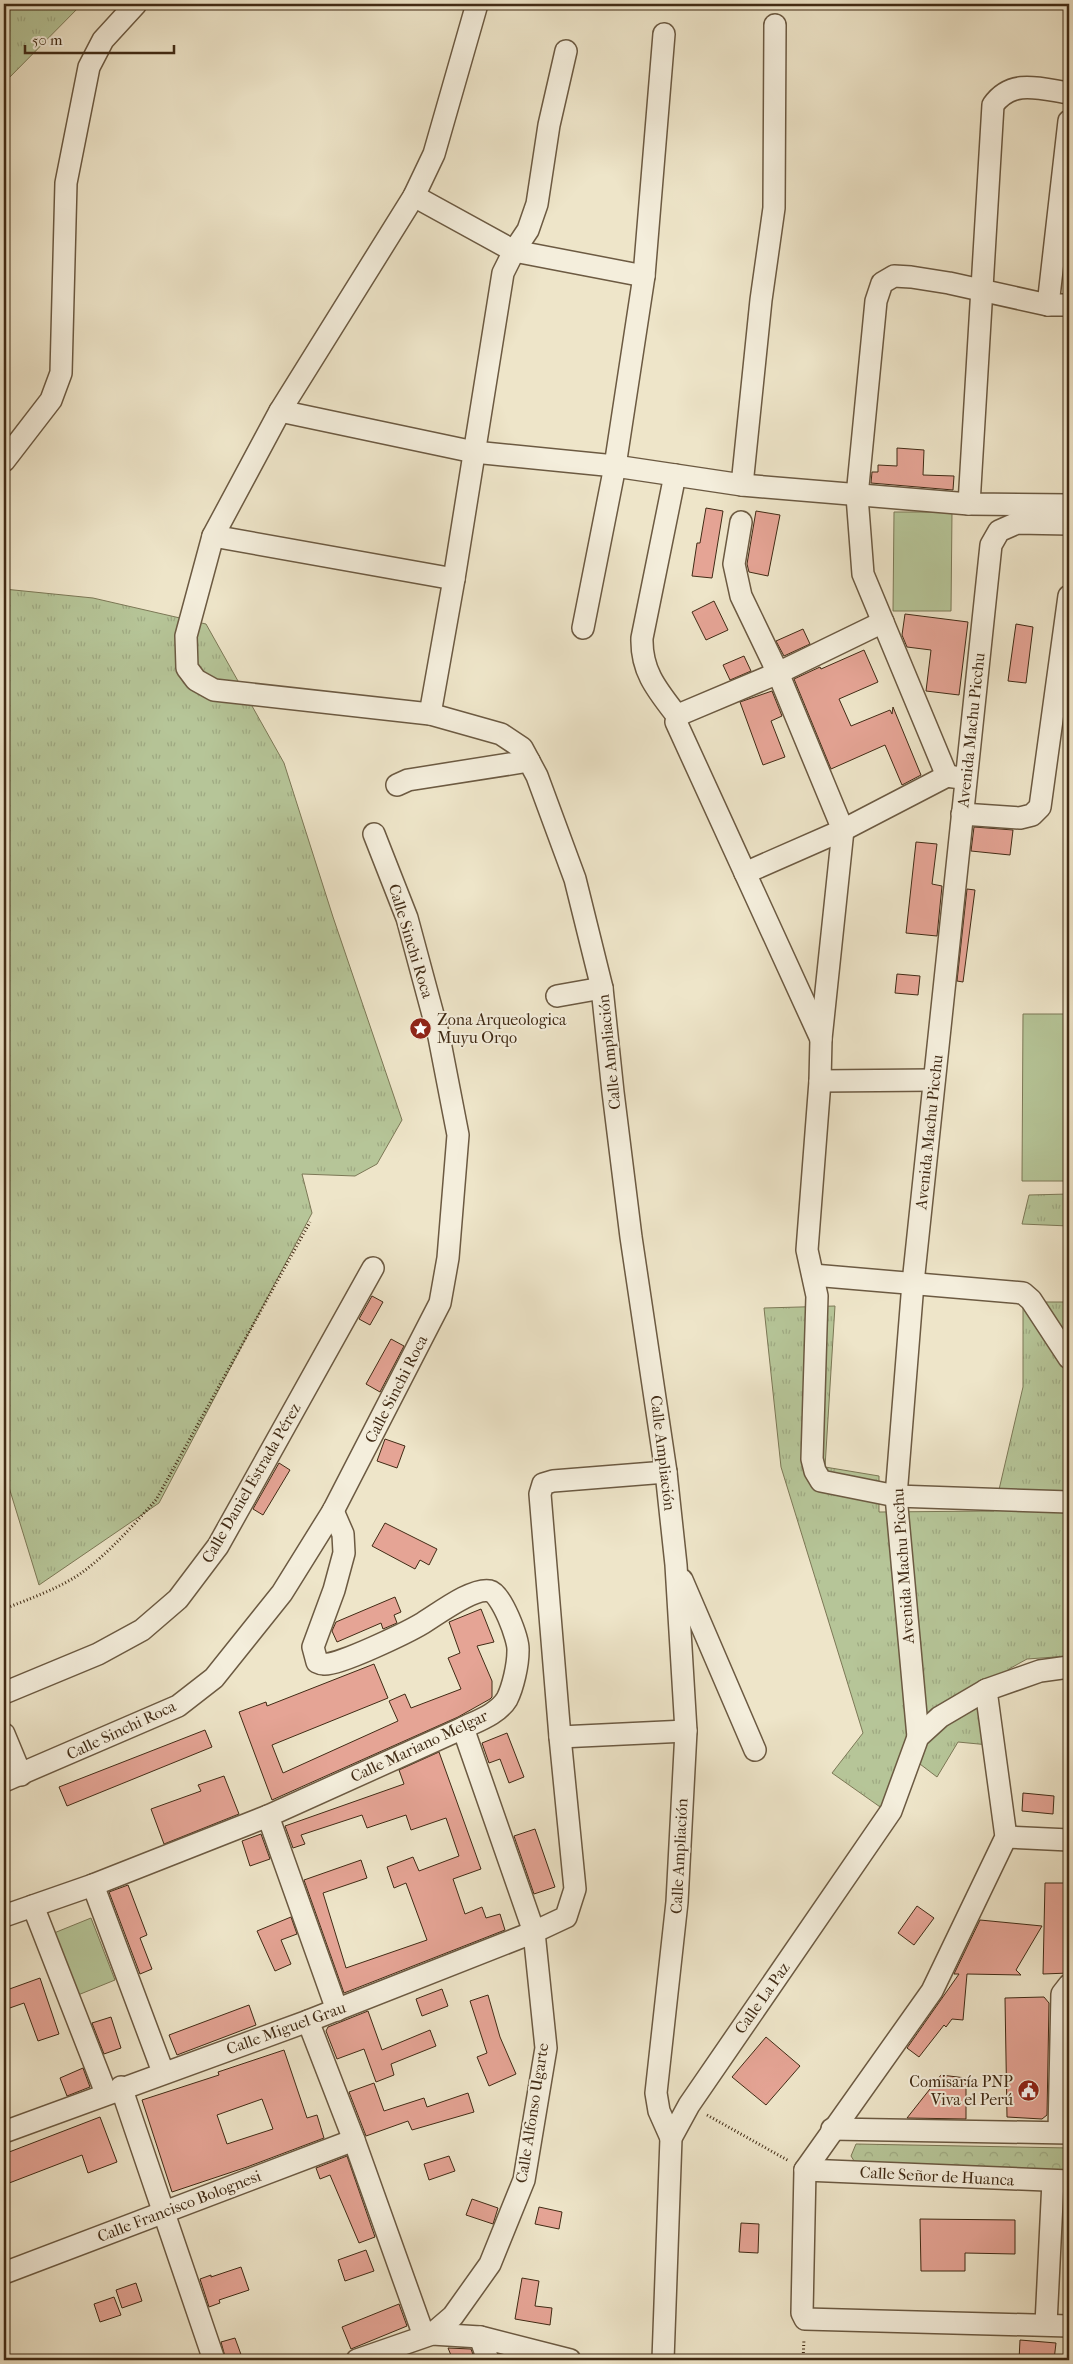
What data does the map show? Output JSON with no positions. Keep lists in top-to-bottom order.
{
  "streets": {
    "street": [
      "Avenida Machu Picchu",
      "Calle Sinchi Roca",
      "Calle Ampliación",
      "Calle Daniel Estrada Pérez",
      "Calle Mariano Melgar",
      "Calle La Paz",
      "Calle Miguel Grau",
      "Calle Alfonso Ugarte",
      "Calle Señor de Huanca",
      "Calle Francisco Bolognesi"
    ]
  },
  "crossings": [
    ["Avenida Machu Picchu", "Calle La Paz"],
    ["Calle Sinchi Roca", "Calle Mariano Melgar"],
    ["Calle Ampliación", "Calle La Paz"],
    ["Calle Mariano Melgar", "Calle Alfonso Ugarte"],
    ["Calle Miguel Grau", "Calle Alfonso Ugarte"]
  ],
  "places": {
    "place": ["Zona Arqueologica Muyu Orqo"],
    "public building": ["Comisaría PNP Viva el Perú"]
  },
  "scale_bar": "50 m"
}
